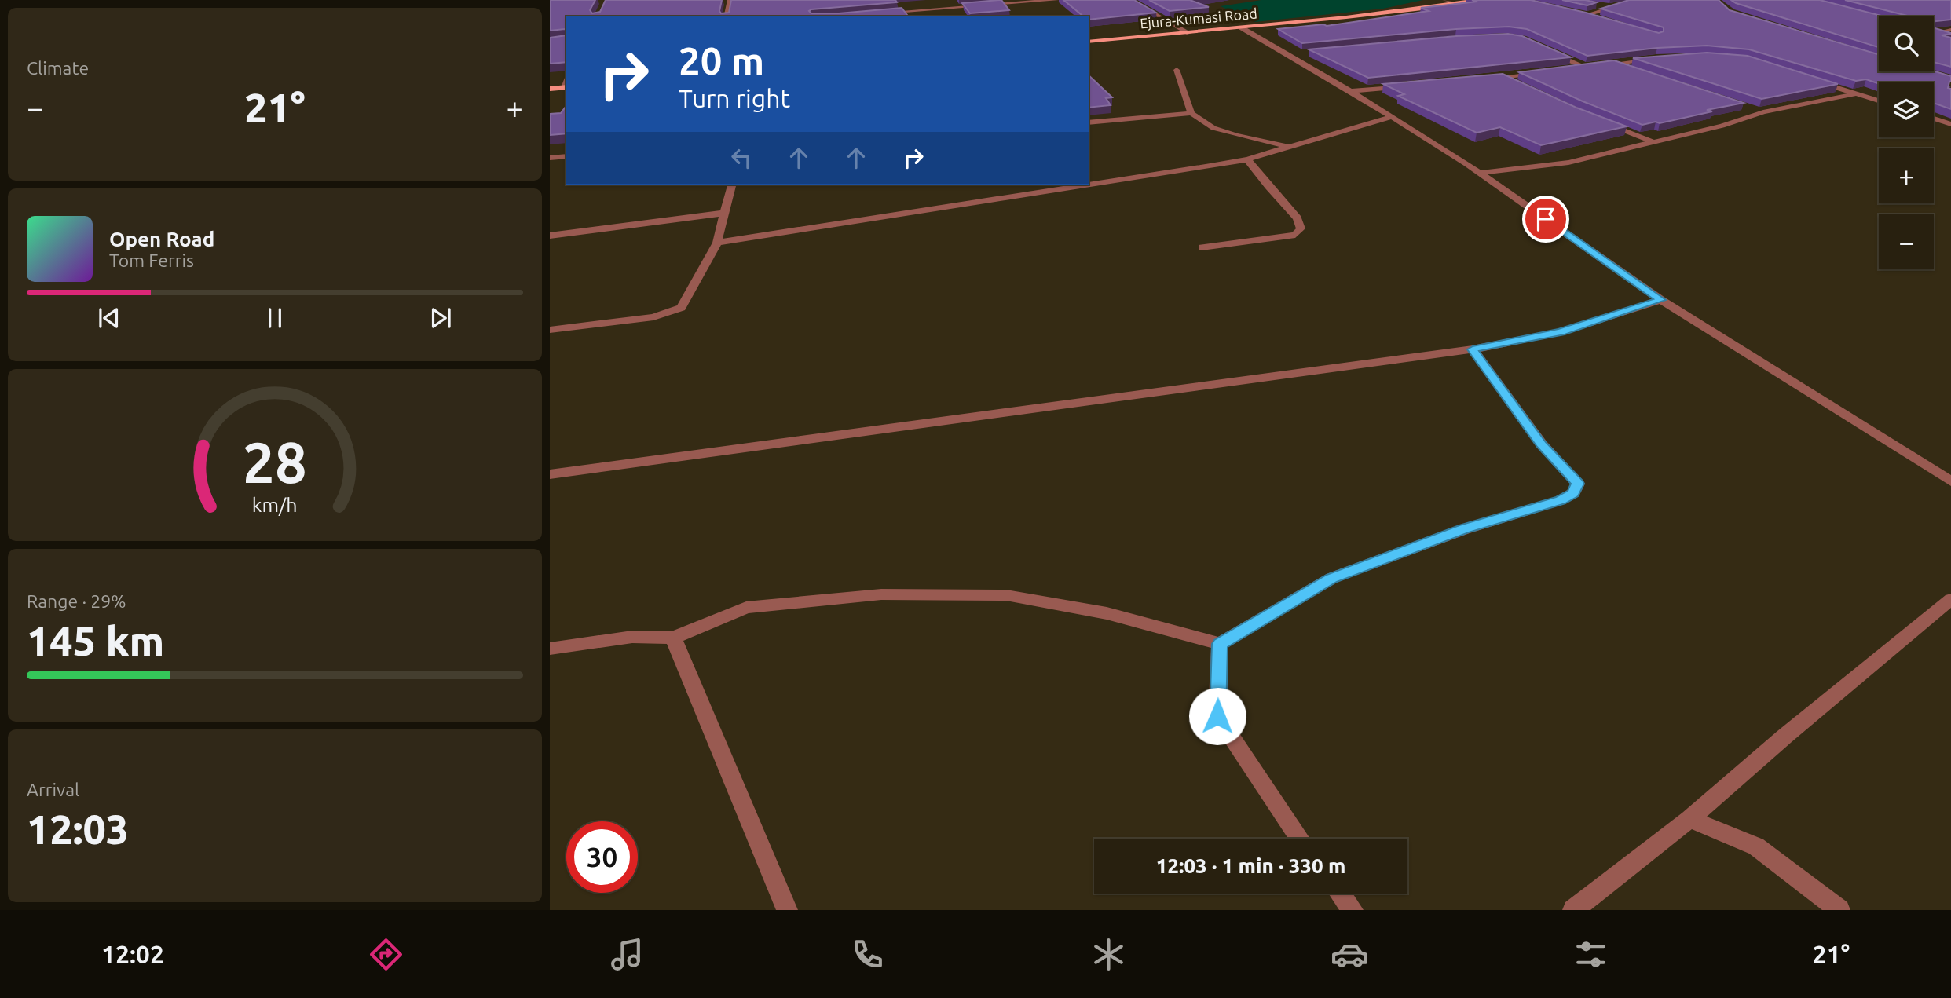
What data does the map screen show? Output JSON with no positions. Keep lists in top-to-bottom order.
{
  "streets": {
    "main road": ["Ejura-Kumasi Road"]
  },
  "page": {
    "tile": [
      "Climate",
      ["Range · 29%", "145 km"],
      ["Arrival", "12:03"]
    ],
    "map_buttons": ["+", "−"],
    "turn": ["20 m", "Turn right"],
    "heat": ["−", "21°", "+"],
    "song": ["Open Road", "Tom Ferris"],
    "limit": "30",
    "trip": "12:03 · 1 min · 330 m",
    "tabs": ["12:02", "21°"],
    "gauge": ["28", "km/h"]
  }
}
